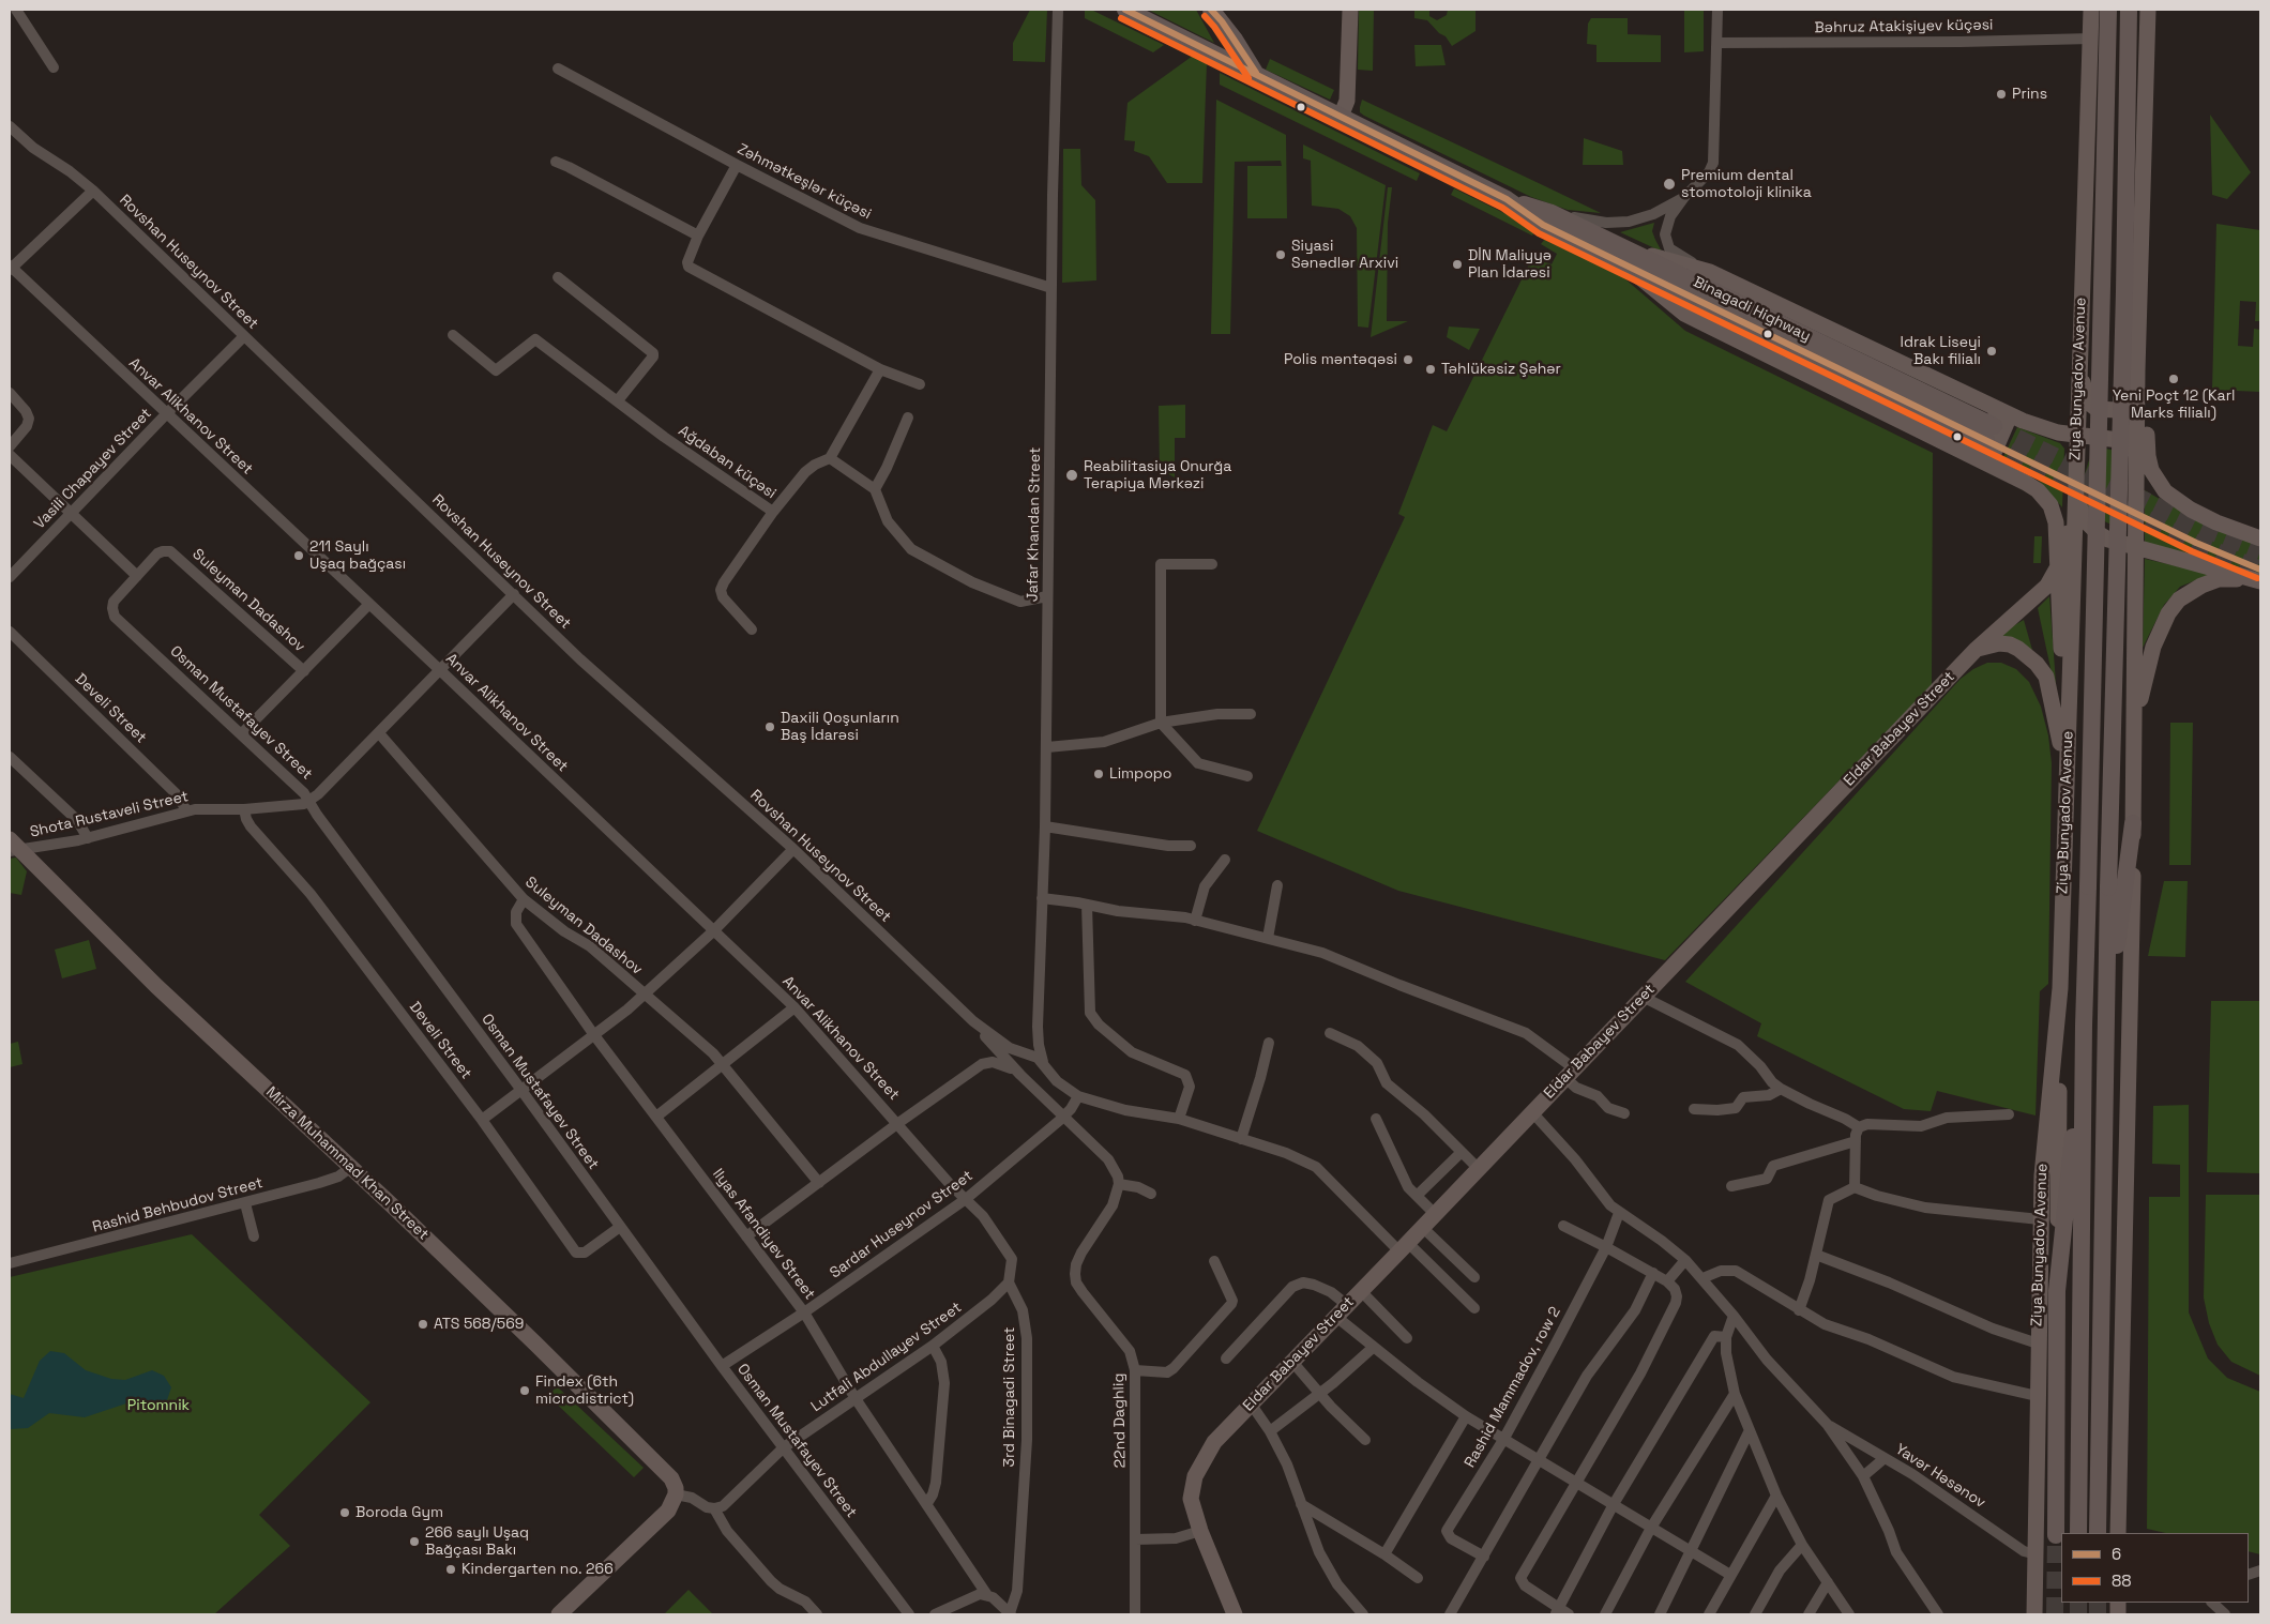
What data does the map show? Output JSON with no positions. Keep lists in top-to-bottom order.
{
  "streets": {
    "main road": [
      "Binagadi Highway",
      "Ziya Bunyadov Avenue",
      "Eldar Babayev Street",
      "Mirza Muhammad Khan Street"
    ],
    "street": [
      "Bəhruz Atakişiyev küçəsi",
      "Zəhmətkeşlər küçəsi",
      "Rovshan Huseynov Street",
      "Anvar Alikhanov Street",
      "Ağdaban küçəsi",
      "Vasili Chapayev Street",
      "Jafar Khandan Street",
      "Suleyman Dadashov",
      "Develi Street",
      "Osman Mustafayev Street",
      "Shota Rustaveli Street",
      "Rashid Behbudov Street",
      "Sardar Huseynov Street",
      "Ilyas Afandiyev Street",
      "Lutfali Abdullayev Street",
      "Rashid Mammadov, row 2",
      "3rd Binagadi Street",
      "22nd Daghlig",
      "Yavər Həsənov"
    ]
  },
  "crossings": [
    ["Bəhruz Atakişiyev küçəsi", "Ziya Bunyadov Avenue"],
    ["Zəhmətkeşlər küçəsi", "Jafar Khandan Street"],
    ["Rovshan Huseynov Street", "Vasili Chapayev Street"],
    ["Rovshan Huseynov Street", "Shota Rustaveli Street"],
    ["Ziya Bunyadov Avenue", "Eldar Babayev Street"],
    ["Ziya Bunyadov Avenue", "Yavər Həsənov"],
    ["Anvar Alikhanov Street", "Vasili Chapayev Street"],
    ["Anvar Alikhanov Street", "Shota Rustaveli Street"],
    ["Anvar Alikhanov Street", "Sardar Huseynov Street"],
    ["Anvar Alikhanov Street", "3rd Binagadi Street"],
    ["Suleyman Dadashov", "Osman Mustafayev Street"],
    ["Suleyman Dadashov", "Shota Rustaveli Street"],
    ["Suleyman Dadashov", "Ilyas Afandiyev Street"],
    ["Develi Street", "Osman Mustafayev Street"],
    ["Develi Street", "Shota Rustaveli Street"],
    ["Osman Mustafayev Street", "Shota Rustaveli Street"],
    ["Osman Mustafayev Street", "Sardar Huseynov Street"],
    ["Osman Mustafayev Street", "Lutfali Abdullayev Street"],
    ["Shota Rustaveli Street", "Mirza Muhammad Khan Street"],
    ["Mirza Muhammad Khan Street", "Rashid Behbudov Street"],
    ["Sardar Huseynov Street", "Ilyas Afandiyev Street"],
    ["Sardar Huseynov Street", "3rd Binagadi Street"],
    ["Ilyas Afandiyev Street", "Lutfali Abdullayev Street"],
    ["Ilyas Afandiyev Street", "3rd Binagadi Street"],
    ["Lutfali Abdullayev Street", "3rd Binagadi Street"]
  ],
  "parks": ["Pitomnik"],
  "places": [
    "Prins",
    "Premium dental stomotoloji klinika",
    "Siyasi Sənədlər Arxivi",
    "DİN Maliyyə Plan İdarəsi",
    "Idrak Liseyi Bakı filialı",
    "Polis məntəqəsi",
    "Təhlükəsiz Şəhər",
    "Yeni Poçt 12 (Karl Marks filialı)",
    "Reabilitasiya Onurğa Terapiya Mərkəzi",
    "211 Saylı Uşaq bağçası",
    "Daxili Qoşunların Baş İdarəsi",
    "Limpopo",
    "ATS 568/569",
    "Findex (6th microdistrict)",
    "Boroda Gym",
    "266 saylı Uşaq Bağçası Bakı",
    "Kindergarten no. 266"
  ],
  "lines": ["transit line 6", "transit line 88"],
  "legend": ["6", "88"]
}
